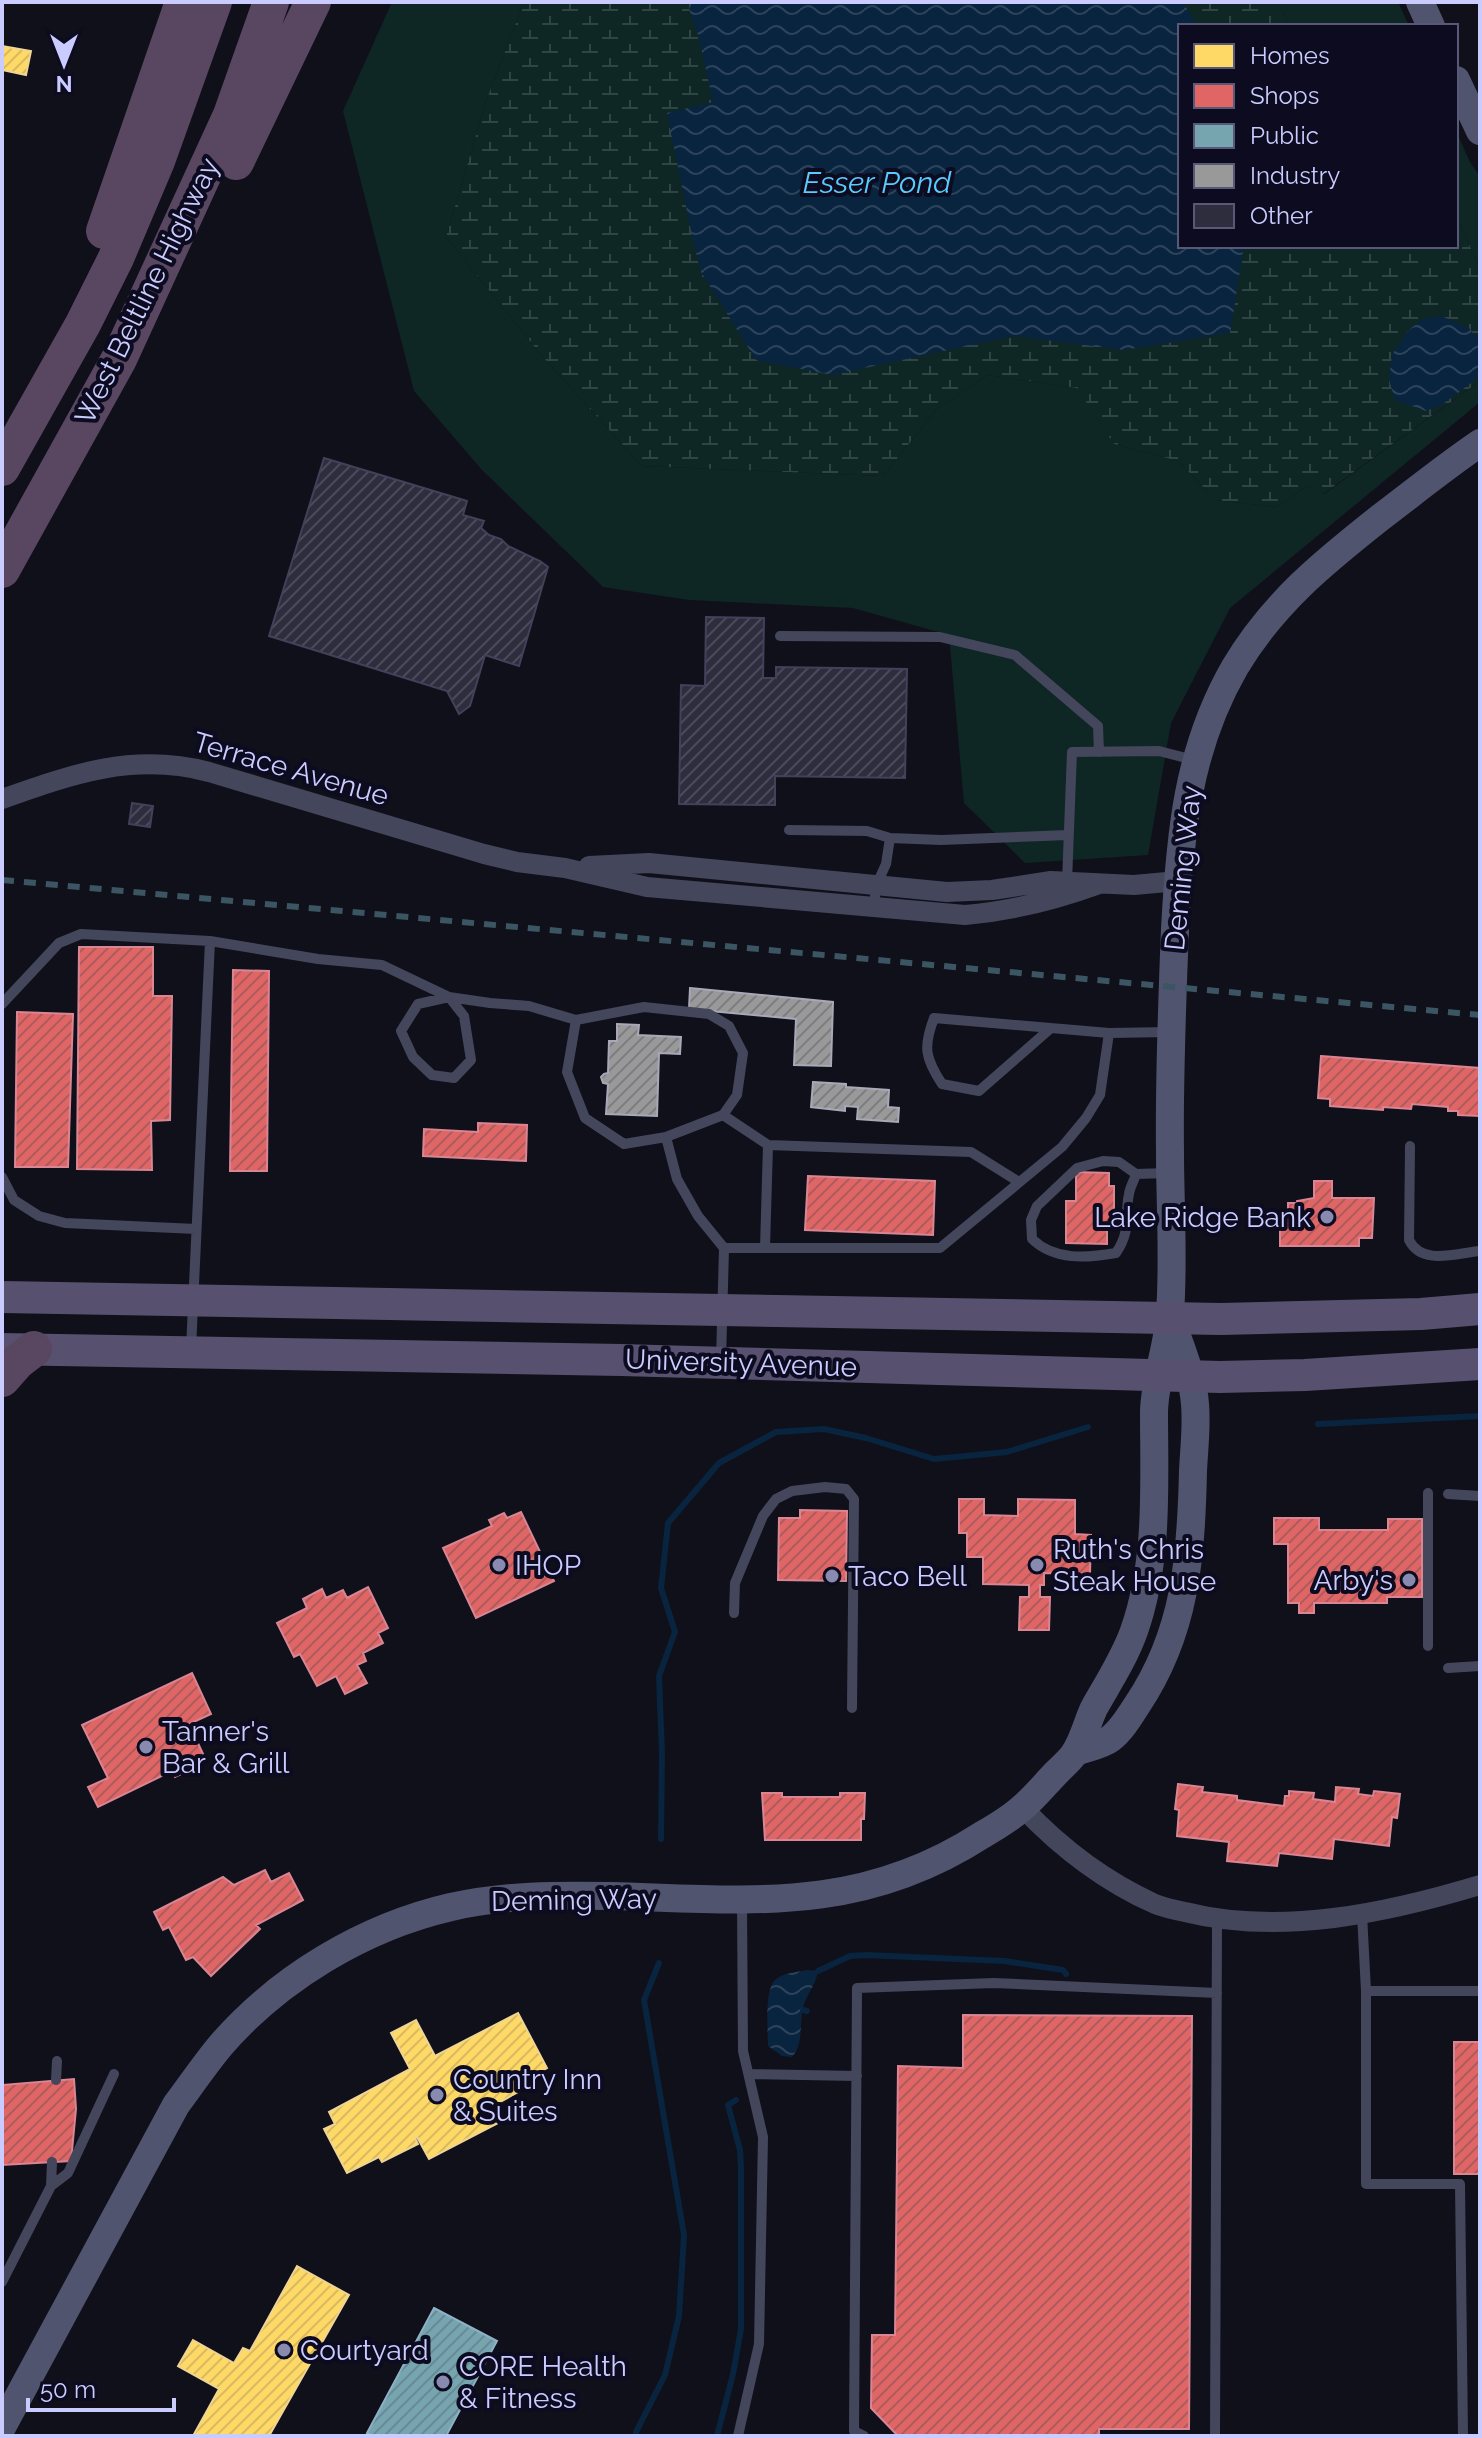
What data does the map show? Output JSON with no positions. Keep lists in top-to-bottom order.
{
  "streets": {
    "highway": ["West Beltline Highway"],
    "main road": ["University Avenue"],
    "street": ["Terrace Avenue", "Deming Way"]
  },
  "crossings": [
    ["Terrace Avenue", "Deming Way"],
    ["Deming Way", "University Avenue"]
  ],
  "water": ["Esser Pond"],
  "places": [
    "Lake Ridge Bank",
    "IHOP",
    "Ruth's Chris Steak House",
    "Taco Bell",
    "Arby's",
    "Tanner's Bar & Grill",
    "Country Inn & Suites",
    "Courtyard",
    "CORE Health & Fitness"
  ],
  "legend": [
    "Homes",
    "Shops",
    "Public",
    "Industry",
    "Other"
  ],
  "scale_bar": "50 m",
  "north": "bottom"
}
